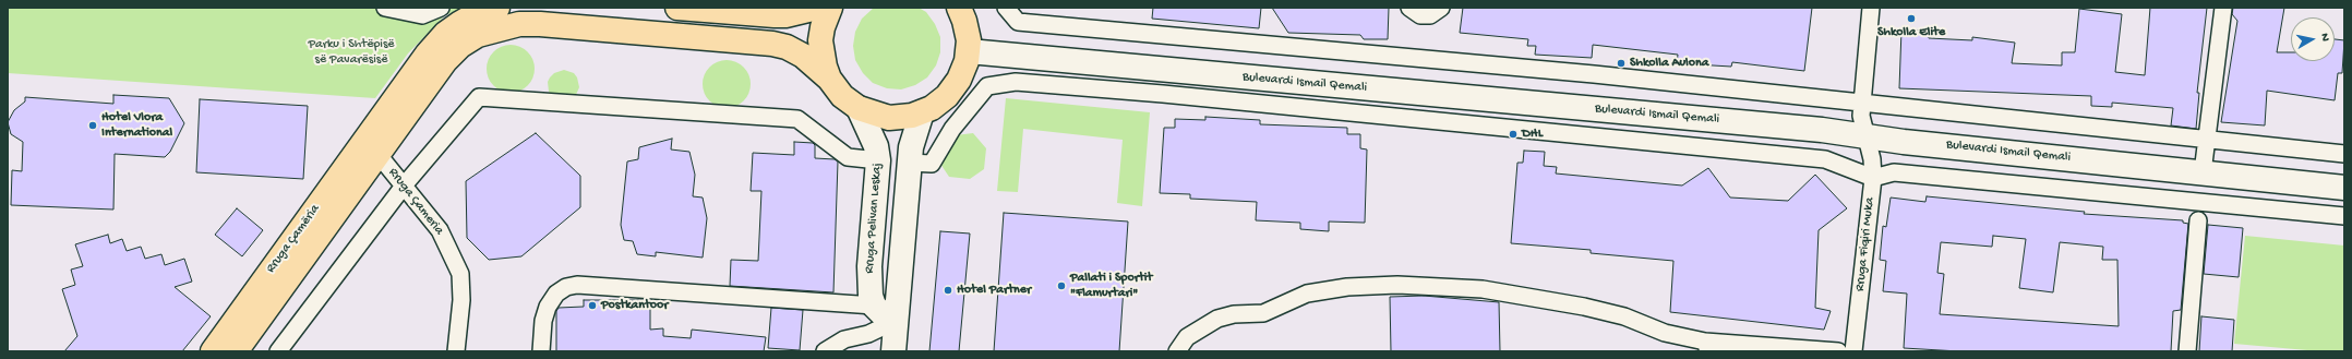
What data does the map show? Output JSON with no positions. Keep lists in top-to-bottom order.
{
  "streets": {
    "main road": ["Bulevardi Ismail Qemali", "Rruga Pelivan Leskaj", "Rruga Çamëria"],
    "street": ["Rruga Çameria", "Rruga Fiqiri Muka"]
  },
  "crossings": [
    ["Bulevardi Ismail Qemali", "Rruga Fiqiri Muka"],
    ["Rruga Çameria", "Rruga Çamëria"]
  ],
  "parks": ["Parku i Shtëpisë së Pavarësisë"],
  "places": [
    "Shkolla Elite",
    "Shkolla Aulona",
    "Hotel Vlora International",
    "DHL",
    "Pallati i Sportit \"Flamurtari\"",
    "Hotel Partner",
    "Postkantoor"
  ],
  "north": "right"
}
